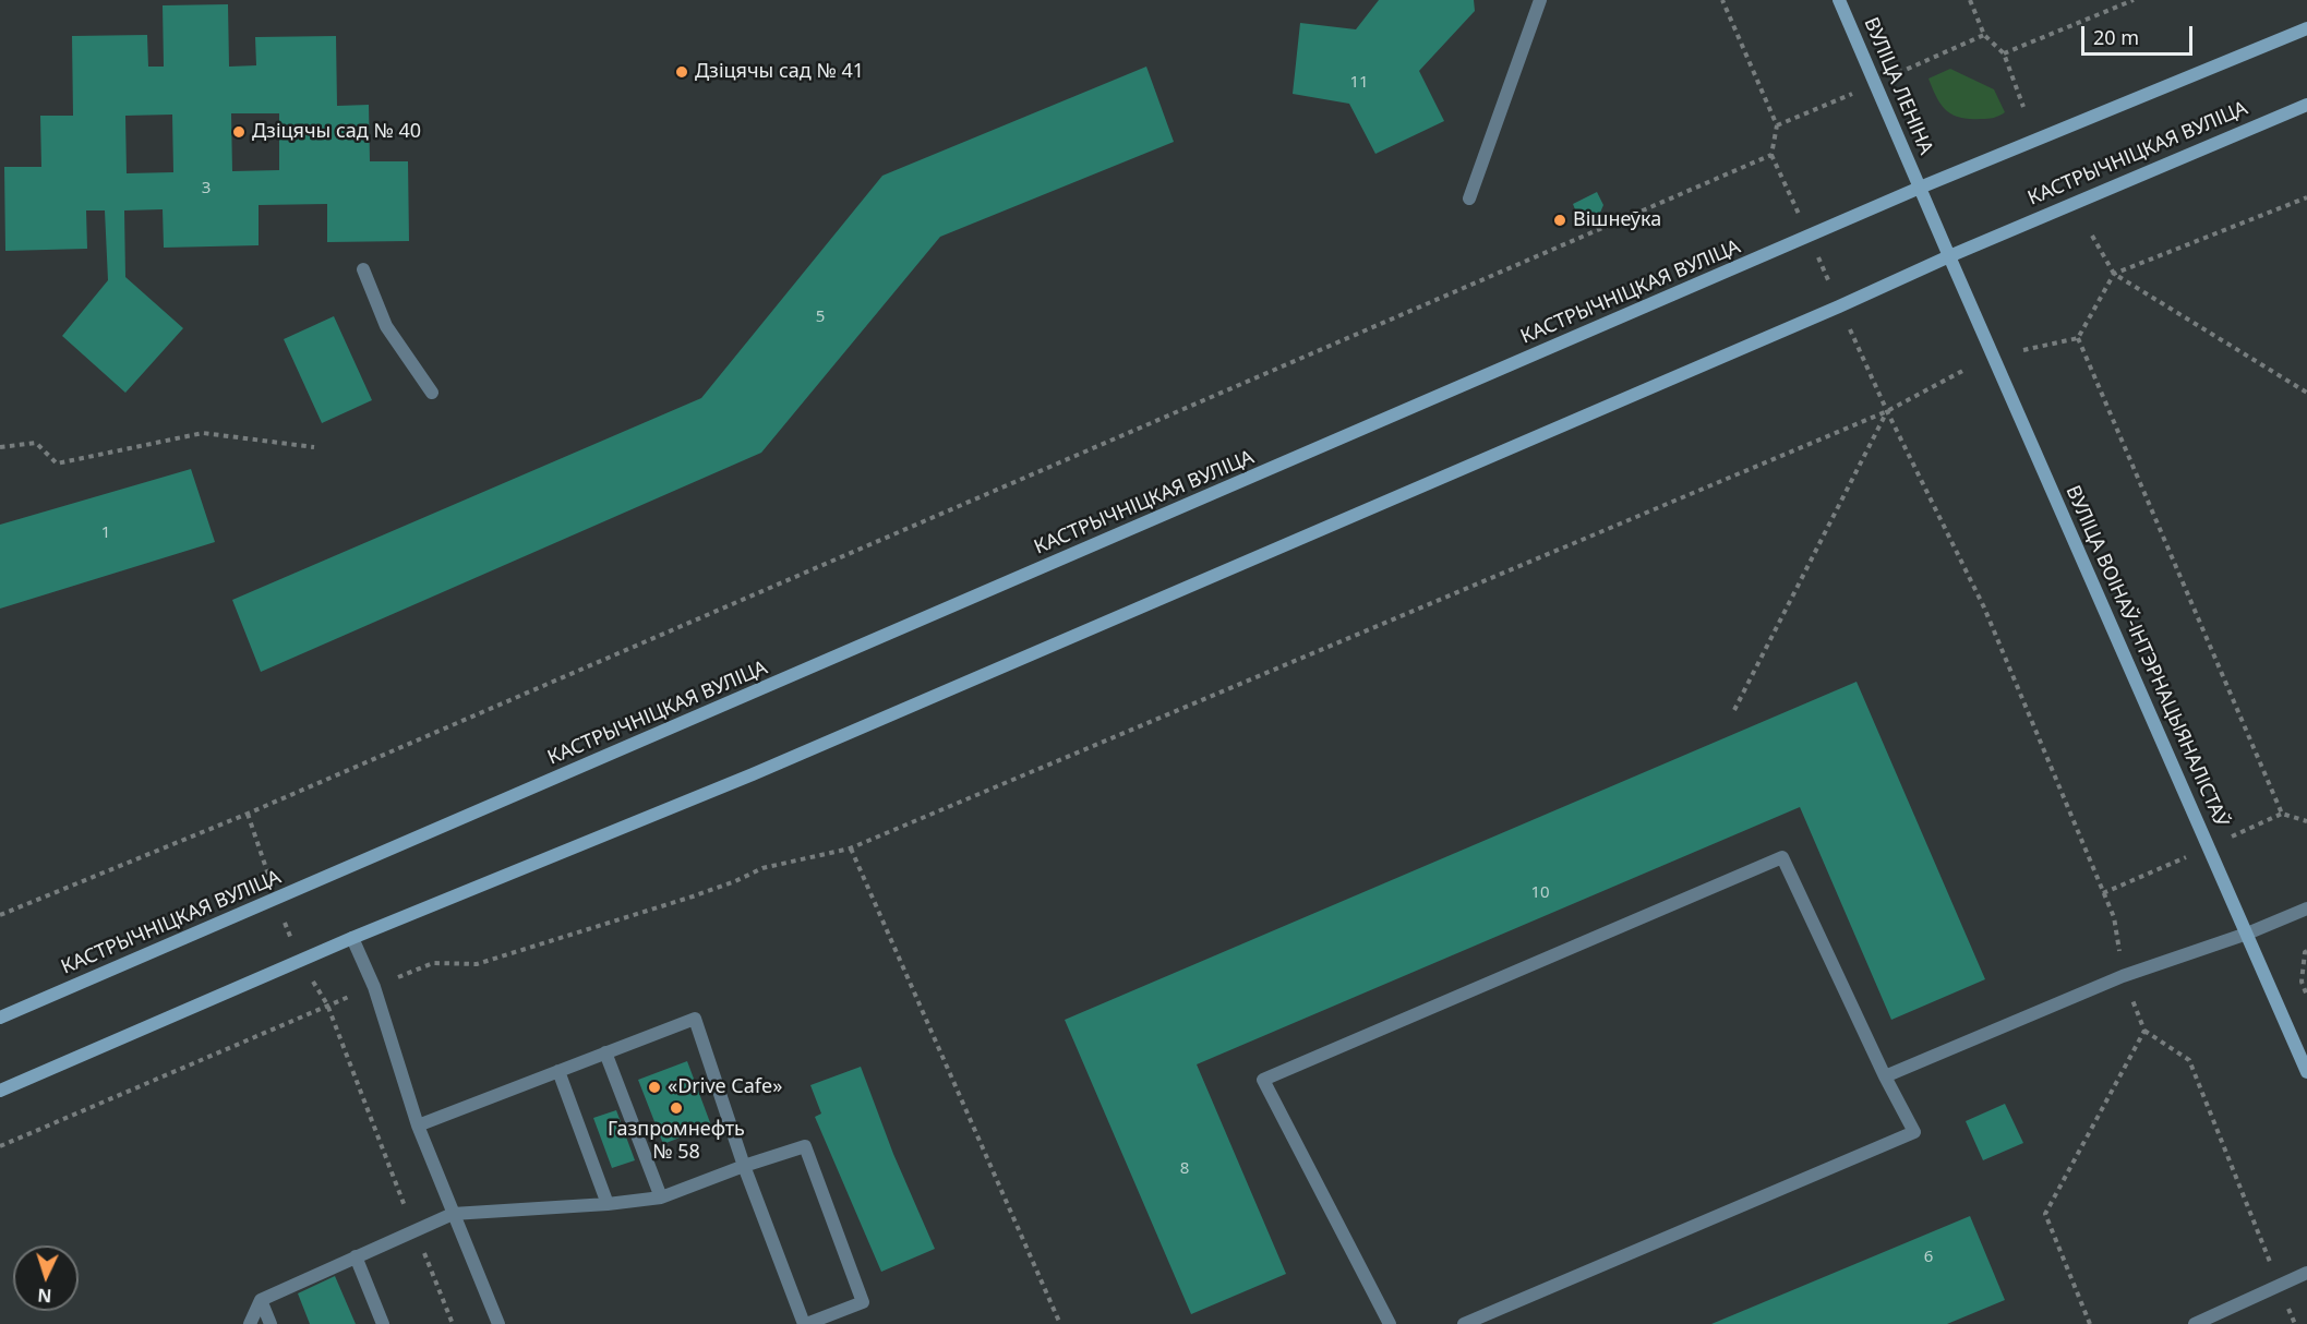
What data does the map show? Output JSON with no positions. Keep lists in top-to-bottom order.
{
  "streets": {
    "main road": ["ВУЛІЦА ЛЕНІНА", "КАСТРЫЧНІЦКАЯ ВУЛІЦА", "ВУЛІЦА ВОІНАЎ-ІНТЭРНАЦЫЯНАЛІСТАЎ"]
  },
  "crossings": [
    ["ВУЛІЦА ЛЕНІНА", "КАСТРЫЧНІЦКАЯ ВУЛІЦА"],
    ["ВУЛІЦА ЛЕНІНА", "ВУЛІЦА ВОІНАЎ-ІНТЭРНАЦЫЯНАЛІСТАЎ"],
    ["КАСТРЫЧНІЦКАЯ ВУЛІЦА", "ВУЛІЦА ВОІНАЎ-ІНТЭРНАЦЫЯНАЛІСТАЎ"]
  ],
  "places": [
    "Дзіцячы сад № 41",
    "Дзіцячы сад № 40",
    "Вішнеўка",
    "«Drive Cafe»",
    "Газпромнефть № 58"
  ],
  "house_numbers": [
    "11",
    "3",
    "5",
    "1",
    "10",
    "8",
    "6"
  ],
  "scale_bar": "20 m",
  "north": "bottom"
}
